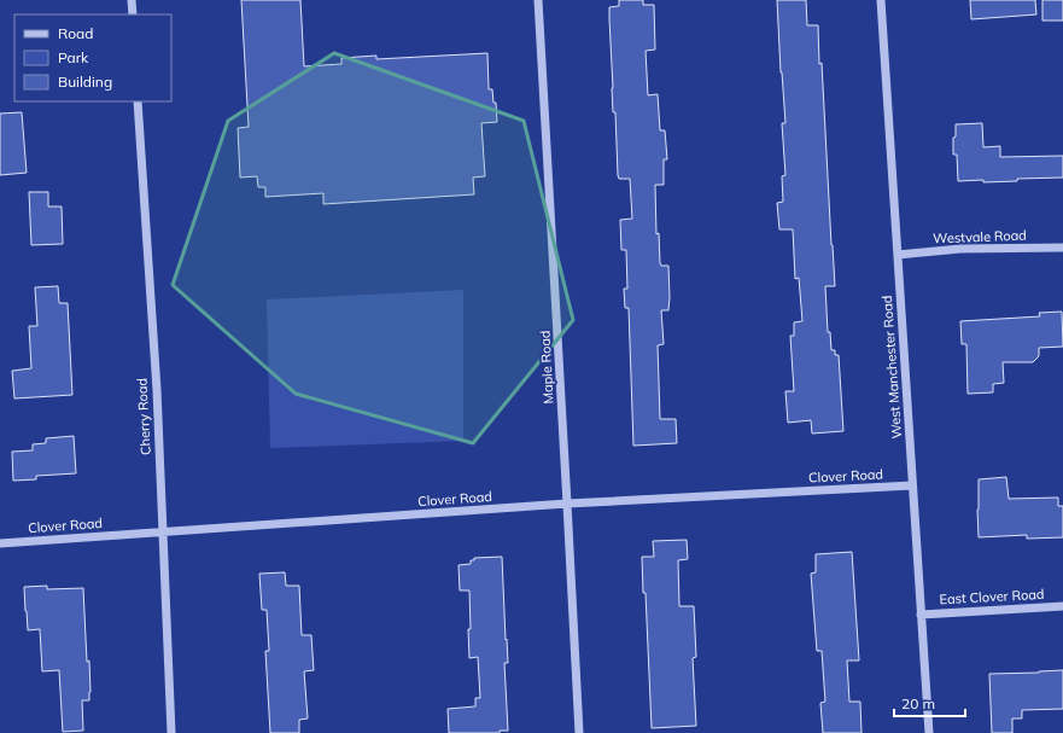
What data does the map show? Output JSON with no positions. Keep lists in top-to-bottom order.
{
  "streets": {
    "street": [
      "Westvale Road",
      "Maple Road",
      "West Manchester Road",
      "Cherry Road",
      "Clover Road",
      "East Clover Road"
    ]
  },
  "crossings": [
    ["Westvale Road", "West Manchester Road"],
    ["Maple Road", "Clover Road"],
    ["West Manchester Road", "Clover Road"],
    ["West Manchester Road", "East Clover Road"],
    ["Cherry Road", "Clover Road"]
  ],
  "legend": ["Road", "Park", "Building"],
  "scale_bar": "20 m"
}
